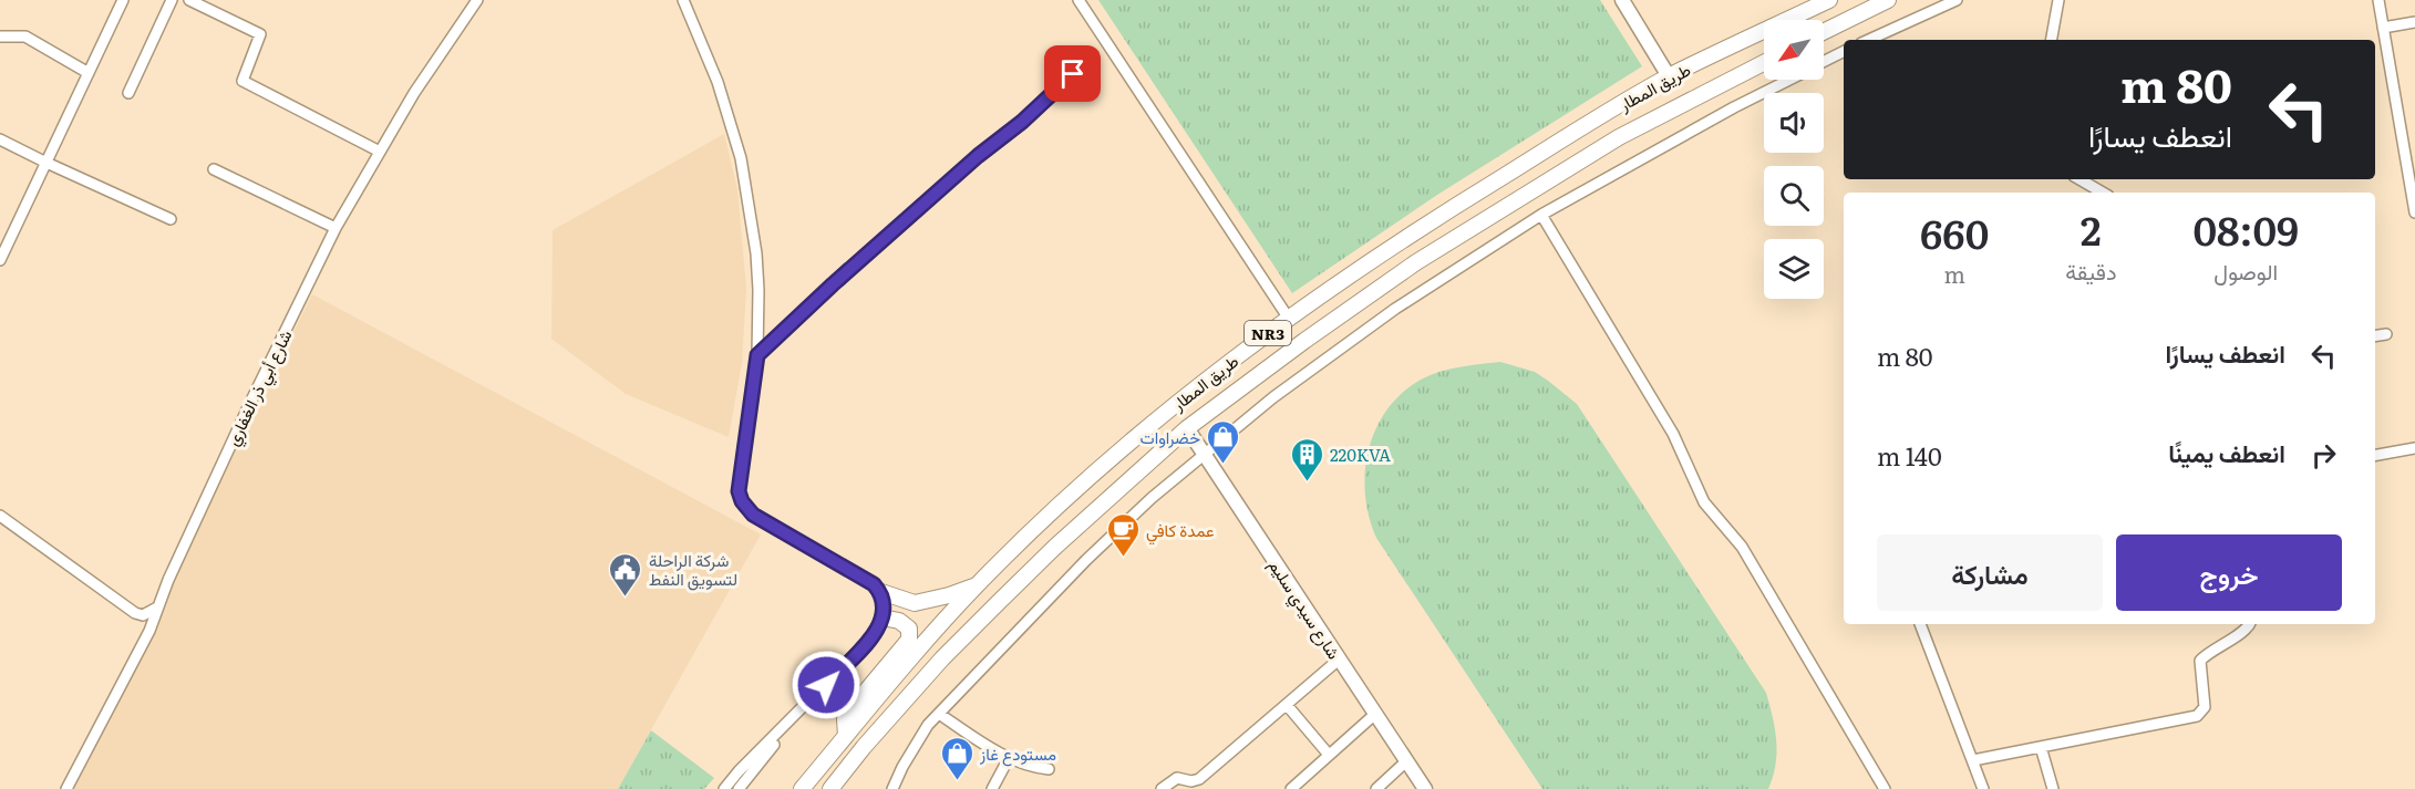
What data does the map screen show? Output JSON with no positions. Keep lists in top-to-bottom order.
{
  "streets": {
    "highway": ["طريق المطار", "NR3"],
    "main road": ["شارع سيدي سليم"],
    "street": ["شارع أبي ذر الغفاري"]
  },
  "crossings": [
    ["طريق المطار", "شارع سيدي سليم"]
  ],
  "places": {
    "shop": ["خضراوات", "مستودع غاز"],
    "building": ["220KVA"],
    "cafe": ["عمدة كافي"],
    "public building": ["شركة الراحلة لتسويق النفط"]
  },
  "north": "bottom left",
  "page": {
    "turn": ["80 m", "انعطف يسارًا"],
    "eta": [
      "08:09",
      "الوصول",
      "2",
      "دقيقة",
      "660",
      "m"
    ],
    "list": [
      {
        "name": "انعطف يسارًا",
        "value": "80 m"
      },
      {
        "name": "انعطف يمينًا",
        "value": "140 m"
      }
    ],
    "buttons": ["خروج", "مشاركة"]
  }
}
